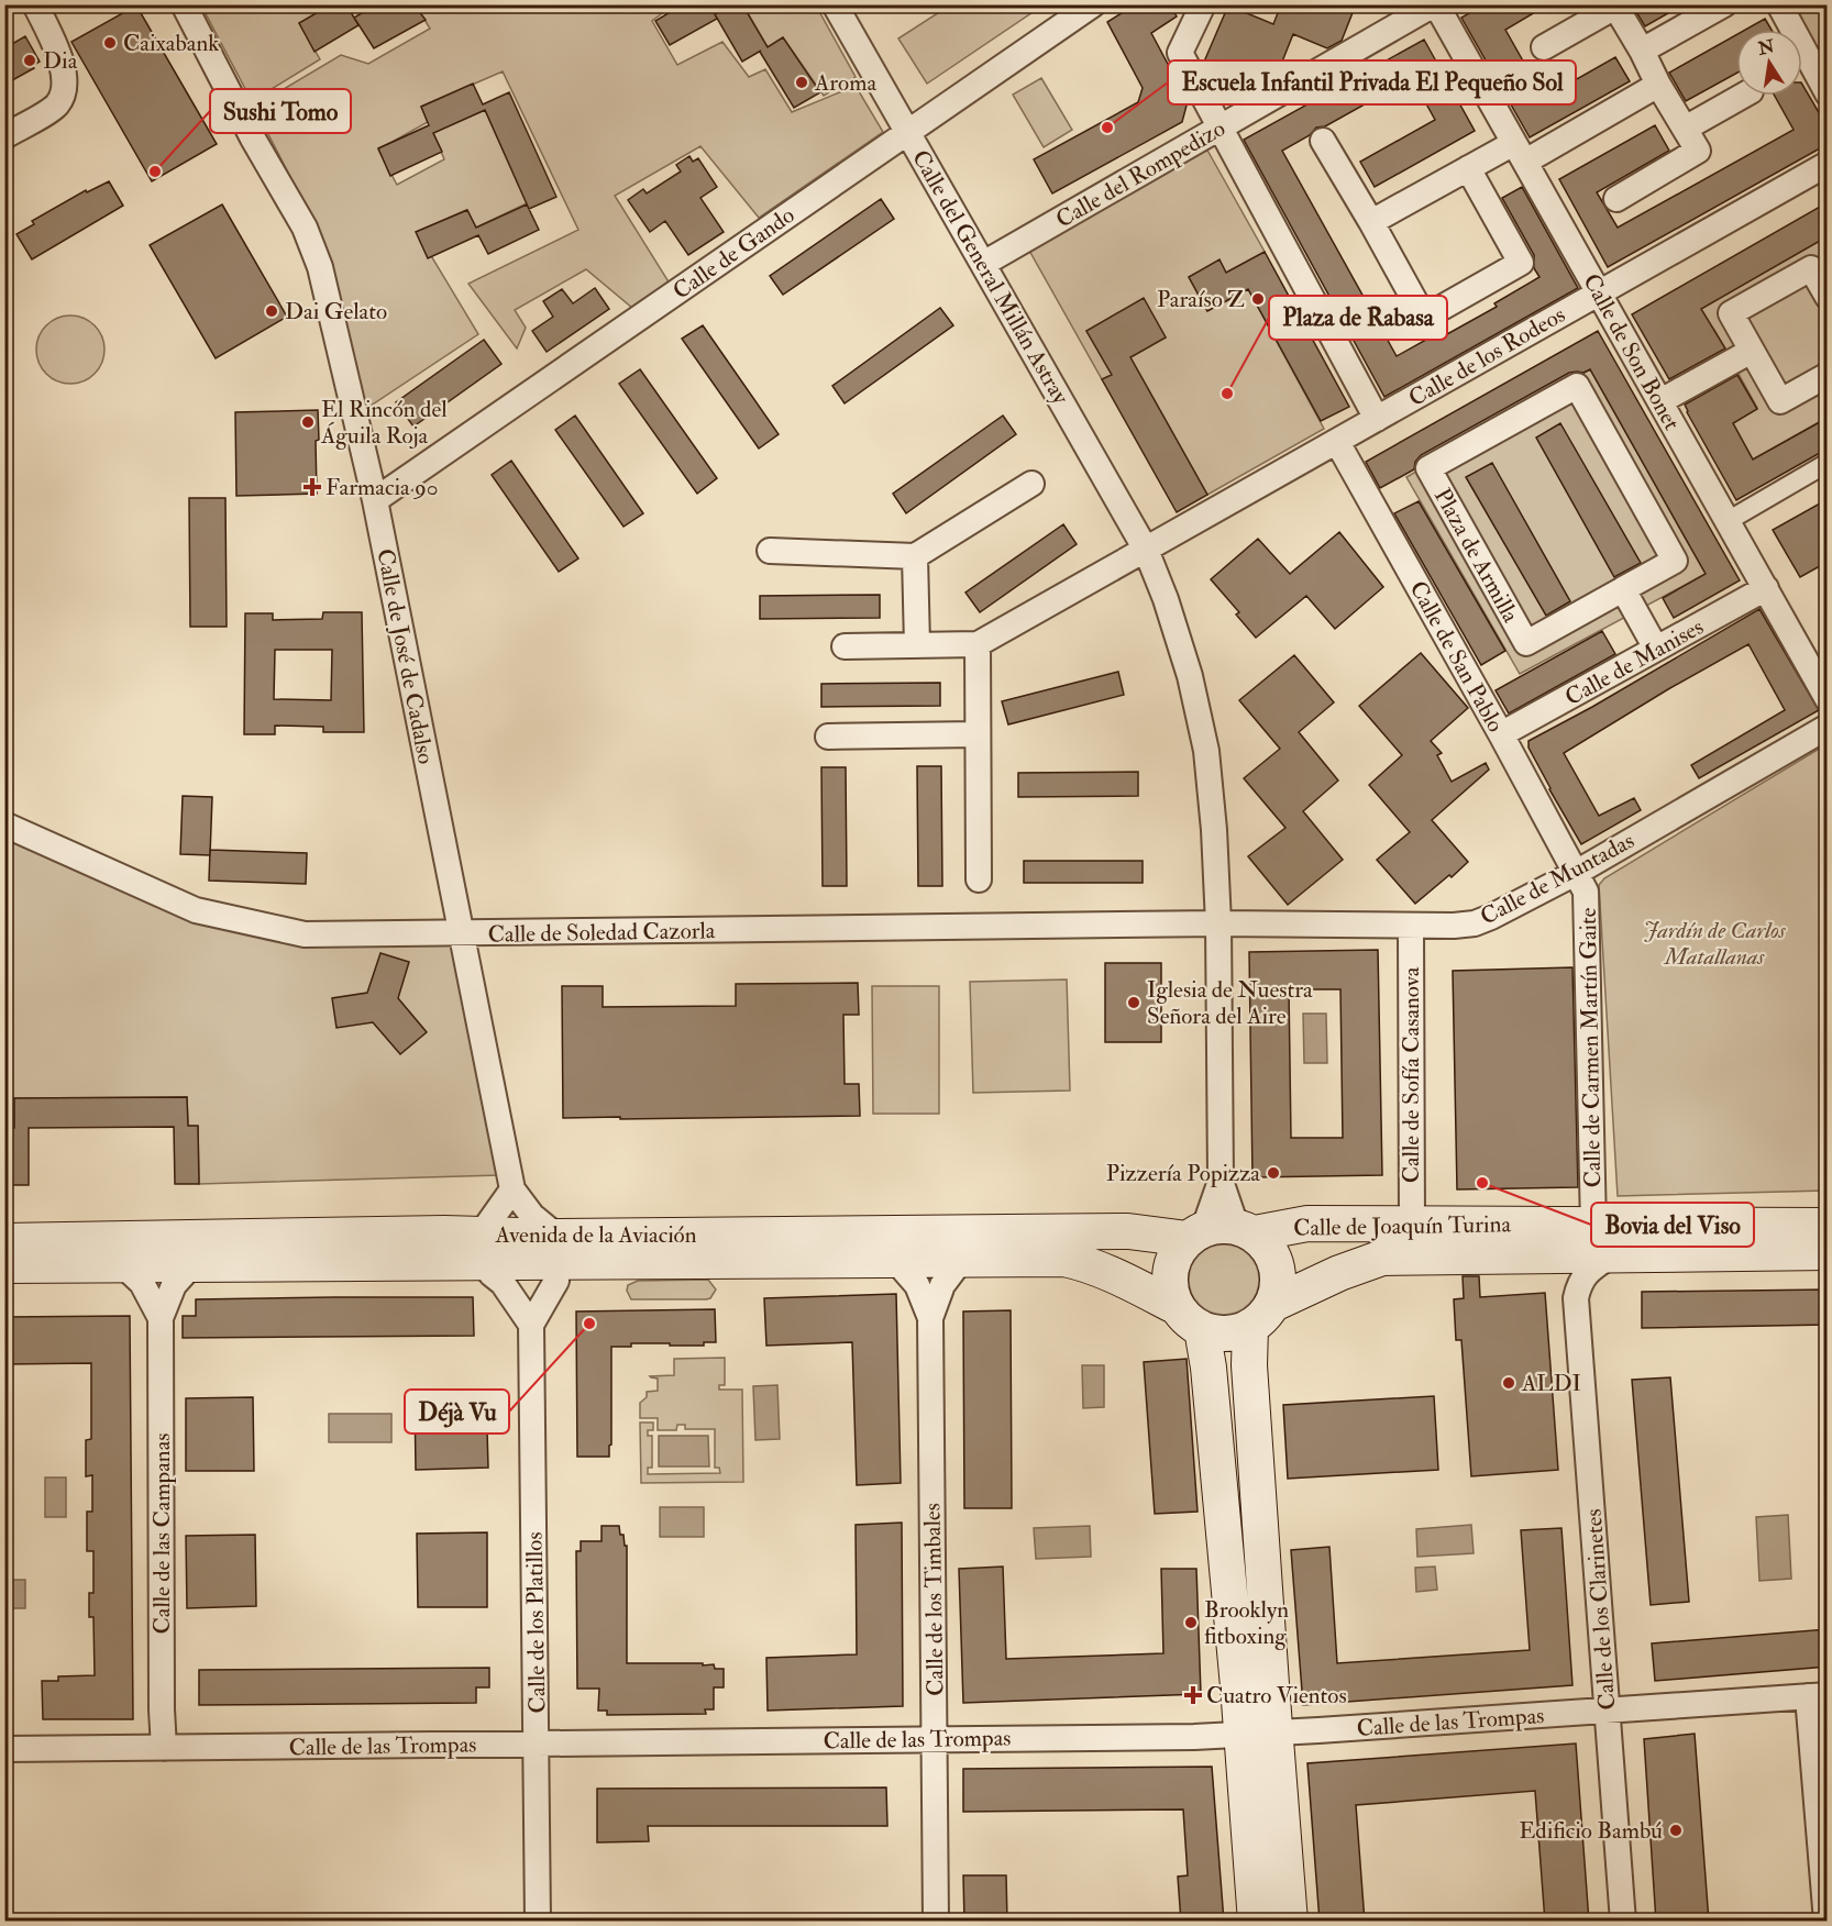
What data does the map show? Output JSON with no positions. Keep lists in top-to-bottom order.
{
  "streets": {
    "main road": ["Calle de Joaquín Turina", "Avenida de la Aviación"],
    "street": [
      "Calle del Rompedizo",
      "Calle de Gando",
      "Calle del General Millán Astray",
      "Calle de Son Bonet",
      "Calle de los Rodeos",
      "Plaza de Armilla",
      "Calle de José de Cadalso",
      "Calle de San Pablo",
      "Calle de Manises",
      "Calle de Muntadas",
      "Calle de Soledad Cazorla",
      "Calle de Carmen Martín Gaite",
      "Calle de Sofía Casanova",
      "Calle de las Campanas",
      "Calle de los Timbales",
      "Calle de los Clarinetes",
      "Calle de los Platillos",
      "Calle de las Trompas"
    ]
  },
  "crossings": [
    ["Calle del Rompedizo", "Calle del General Millán Astray"],
    ["Calle del Rompedizo", "Calle de Son Bonet"],
    ["Calle de Gando", "Calle del General Millán Astray"],
    ["Calle de Gando", "Calle de José de Cadalso"],
    ["Calle del General Millán Astray", "Calle de los Rodeos"],
    ["Calle del General Millán Astray", "Calle de Muntadas"],
    ["Calle del General Millán Astray", "Calle de Soledad Cazorla"],
    ["Calle del General Millán Astray", "Calle de Joaquín Turina"],
    ["Calle del General Millán Astray", "Avenida de la Aviación"],
    ["Calle de Son Bonet", "Calle de los Rodeos"],
    ["Calle de Son Bonet", "Calle de Manises"],
    ["Calle de los Rodeos", "Calle de San Pablo"],
    ["Calle de José de Cadalso", "Calle de Soledad Cazorla"],
    ["Calle de José de Cadalso", "Avenida de la Aviación"],
    ["Calle de San Pablo", "Calle de Manises"],
    ["Calle de San Pablo", "Calle de Muntadas"],
    ["Calle de San Pablo", "Calle de Carmen Martín Gaite"],
    ["Calle de Muntadas", "Calle de Soledad Cazorla"],
    ["Calle de Muntadas", "Calle de Carmen Martín Gaite"],
    ["Calle de Muntadas", "Calle de Sofía Casanova"],
    ["Calle de Carmen Martín Gaite", "Calle de Joaquín Turina"],
    ["Calle de Sofía Casanova", "Calle de Joaquín Turina"],
    ["Calle de Joaquín Turina", "Avenida de la Aviación"],
    ["Calle de Joaquín Turina", "Calle de los Clarinetes"],
    ["Avenida de la Aviación", "Calle de las Campanas"],
    ["Avenida de la Aviación", "Calle de los Timbales"],
    ["Calle de las Campanas", "Calle de las Trompas"],
    ["Calle de los Timbales", "Calle de las Trompas"],
    ["Calle de los Clarinetes", "Calle de las Trompas"],
    ["Calle de los Platillos", "Calle de las Trompas"]
  ],
  "parks": ["Jardín de Carlos Matallanas"],
  "places": {
    "other": [
      "Caixabank",
      "Dia",
      "Aroma",
      "Escuela Infantil Privada El Pequeño Sol",
      "Sushi Tomo",
      "Paraíso Z",
      "Dai Gelato",
      "Plaza de Rabasa",
      "El Rincón del Águila Roja",
      "Iglesia de Nuestra Señora del Aire",
      "Pizzería Popizza",
      "Bovia del Viso",
      "Déjà Vu",
      "ALDI",
      "Brooklyn fitboxing",
      "Edificio Bambú"
    ],
    "health": ["Farmacia 90", "Cuatro Vientos"]
  },
  "north": "top"
}
